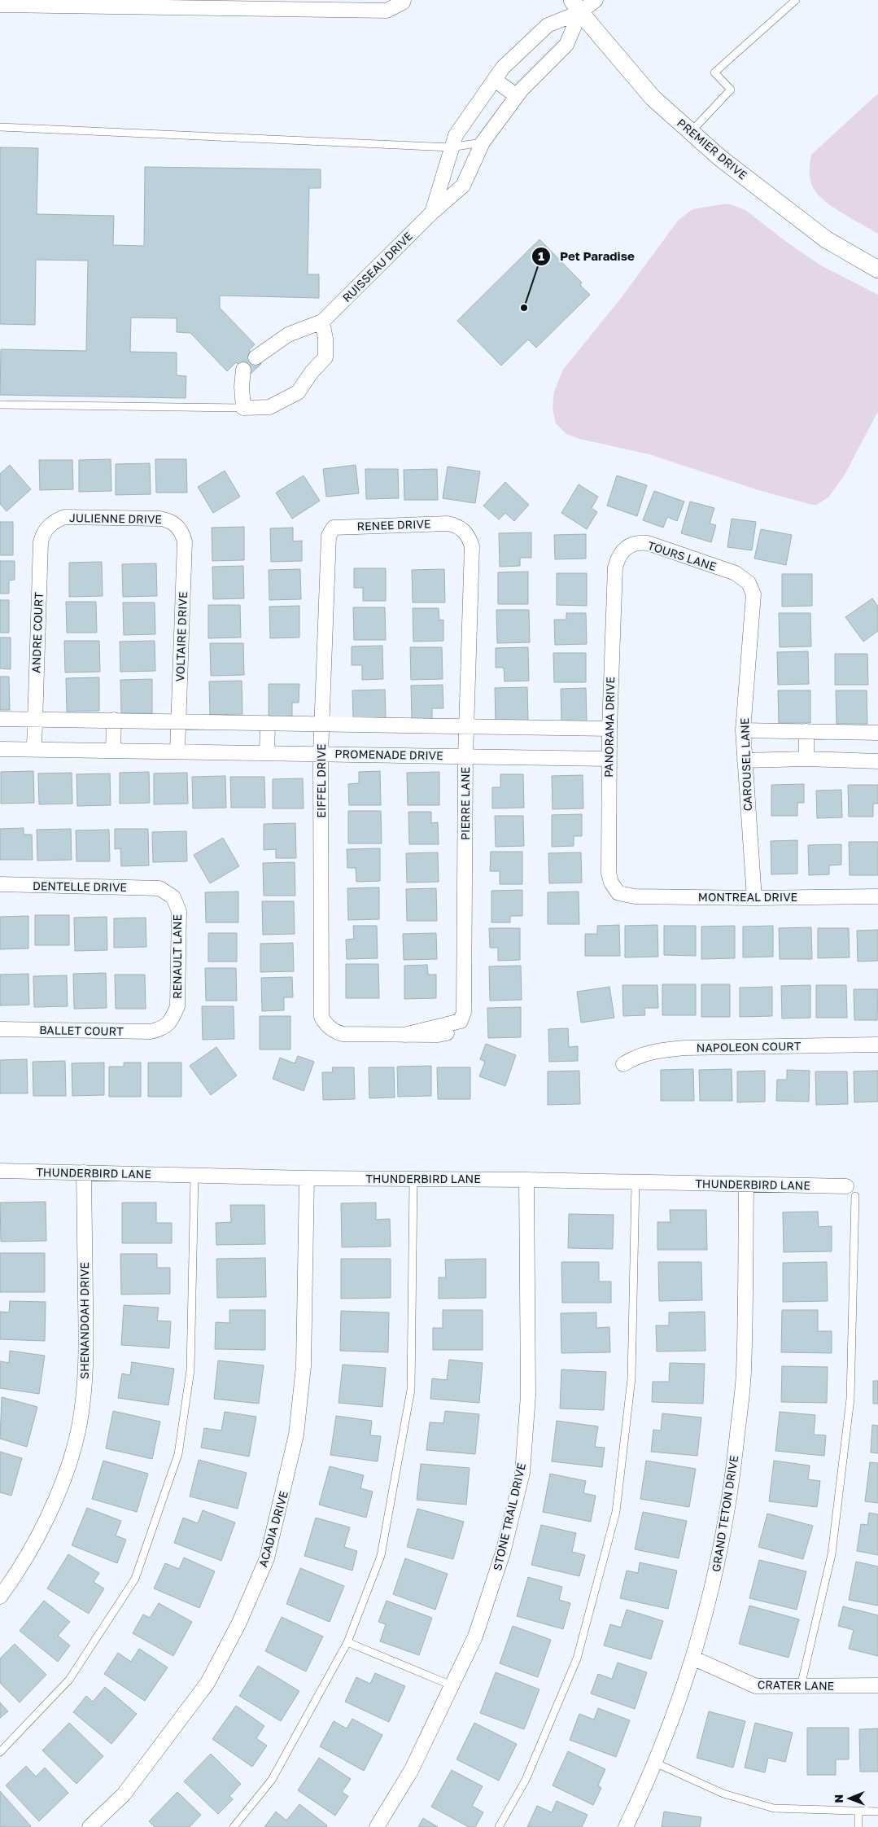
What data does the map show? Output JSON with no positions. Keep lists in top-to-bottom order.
{
  "streets": {
    "street": [
      "PREMIER DRIVE",
      "RUISSEAU DRIVE",
      "JULIENNE DRIVE",
      "RENEE DRIVE",
      "TOURS LANE",
      "ANDRE COURT",
      "VOLTAIRE DRIVE",
      "PANORAMA DRIVE",
      "PROMENADE DRIVE",
      "CAROUSEL LANE",
      "EIFFEL DRIVE",
      "PIERRE LANE",
      "DENTELLE DRIVE",
      "MONTREAL DRIVE",
      "RENAULT LANE",
      "BALLET COURT",
      "NAPOLEON COURT",
      "THUNDERBIRD LANE",
      "SHENANDOAH DRIVE",
      "GRAND TETON DRIVE",
      "STONE TRAIL DRIVE",
      "ACADIA DRIVE",
      "CRATER LANE"
    ]
  },
  "crossings": [
    ["PREMIER DRIVE", "RUISSEAU DRIVE"],
    ["JULIENNE DRIVE", "ANDRE COURT"],
    ["JULIENNE DRIVE", "VOLTAIRE DRIVE"],
    ["RENEE DRIVE", "EIFFEL DRIVE"],
    ["RENEE DRIVE", "PIERRE LANE"],
    ["TOURS LANE", "PANORAMA DRIVE"],
    ["TOURS LANE", "CAROUSEL LANE"],
    ["ANDRE COURT", "PROMENADE DRIVE"],
    ["VOLTAIRE DRIVE", "PROMENADE DRIVE"],
    ["PANORAMA DRIVE", "PROMENADE DRIVE"],
    ["PANORAMA DRIVE", "MONTREAL DRIVE"],
    ["PROMENADE DRIVE", "EIFFEL DRIVE"],
    ["PROMENADE DRIVE", "PIERRE LANE"],
    ["CAROUSEL LANE", "MONTREAL DRIVE"],
    ["EIFFEL DRIVE", "PIERRE LANE"],
    ["DENTELLE DRIVE", "RENAULT LANE"],
    ["RENAULT LANE", "BALLET COURT"],
    ["THUNDERBIRD LANE", "SHENANDOAH DRIVE"],
    ["THUNDERBIRD LANE", "GRAND TETON DRIVE"],
    ["THUNDERBIRD LANE", "STONE TRAIL DRIVE"],
    ["THUNDERBIRD LANE", "ACADIA DRIVE"],
    ["GRAND TETON DRIVE", "CRATER LANE"]
  ],
  "places": ["Pet Paradise"],
  "north": "left"
}
